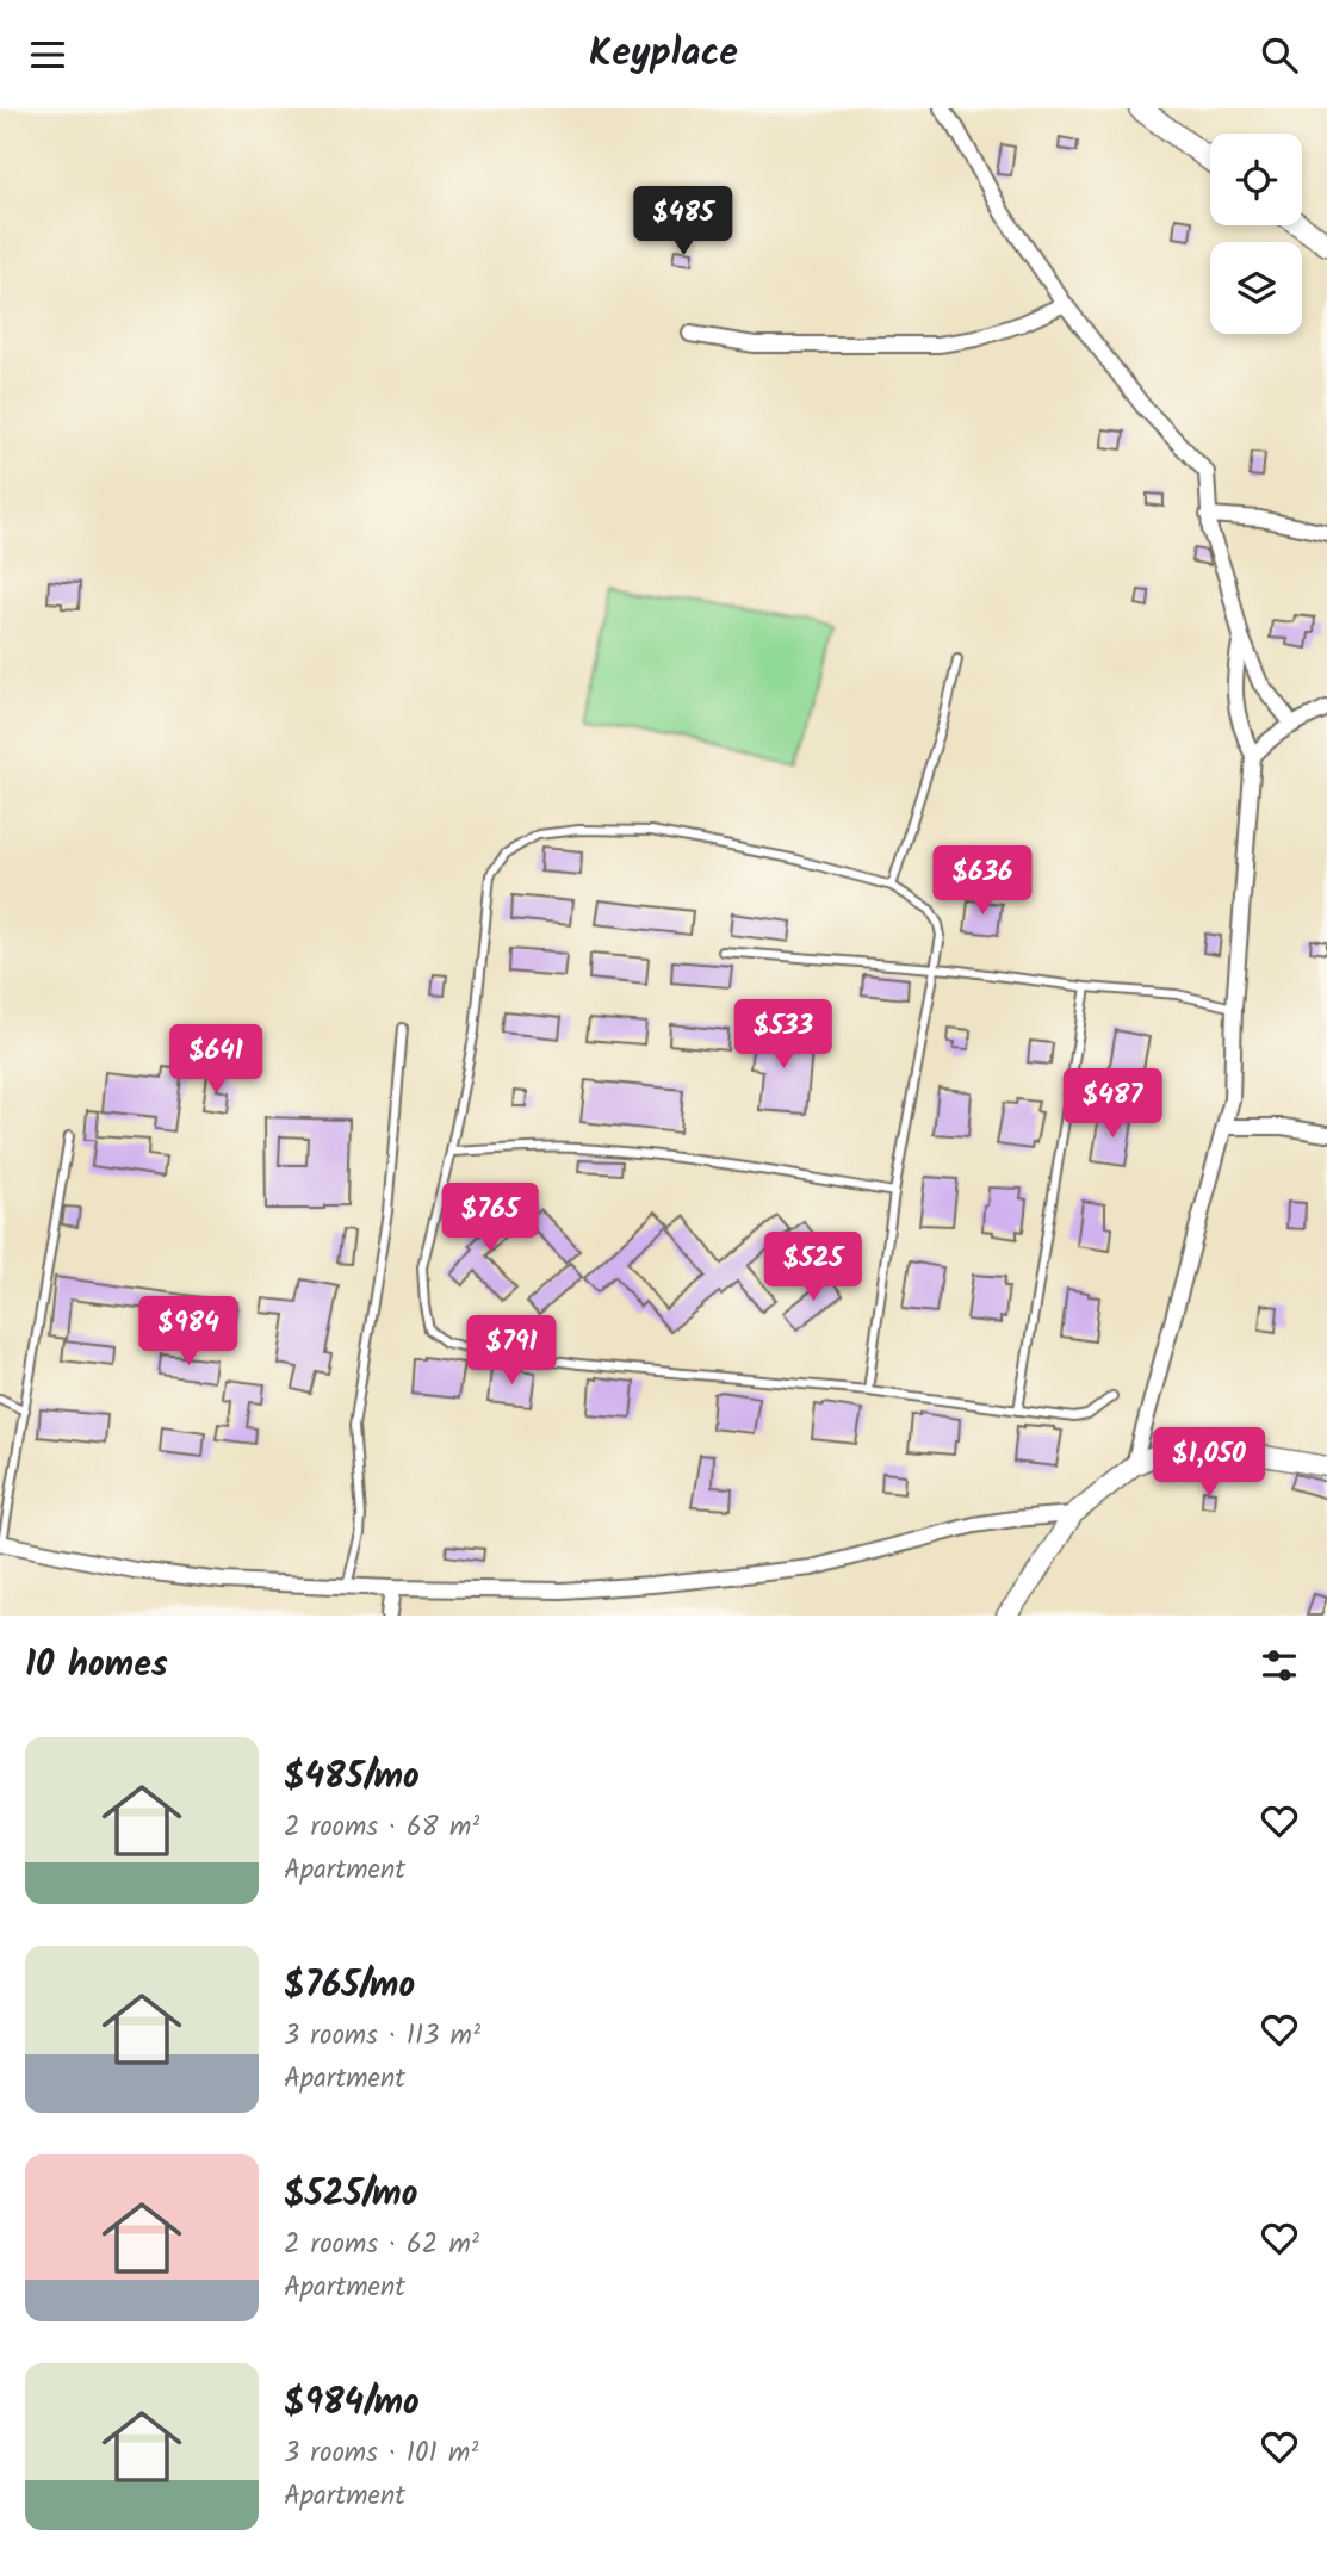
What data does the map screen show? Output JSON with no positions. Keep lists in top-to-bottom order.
{
  "page": {
    "header": "Keyplace",
    "price": [
      "$485",
      "$636",
      "$533",
      "$641",
      "$487",
      "$765",
      "$525",
      "$984",
      "$791",
      "$1,050"
    ],
    "heading": "10 homes",
    "list": [
      {
        "name": "$485/mo",
        "note": "2 rooms · 68 m² · Apartment"
      },
      {
        "name": "$765/mo",
        "note": "3 rooms · 113 m² · Apartment"
      },
      {
        "name": "$525/mo",
        "note": "2 rooms · 62 m² · Apartment"
      },
      {
        "name": "$984/mo",
        "note": "3 rooms · 101 m² · Apartment"
      }
    ]
  }
}
